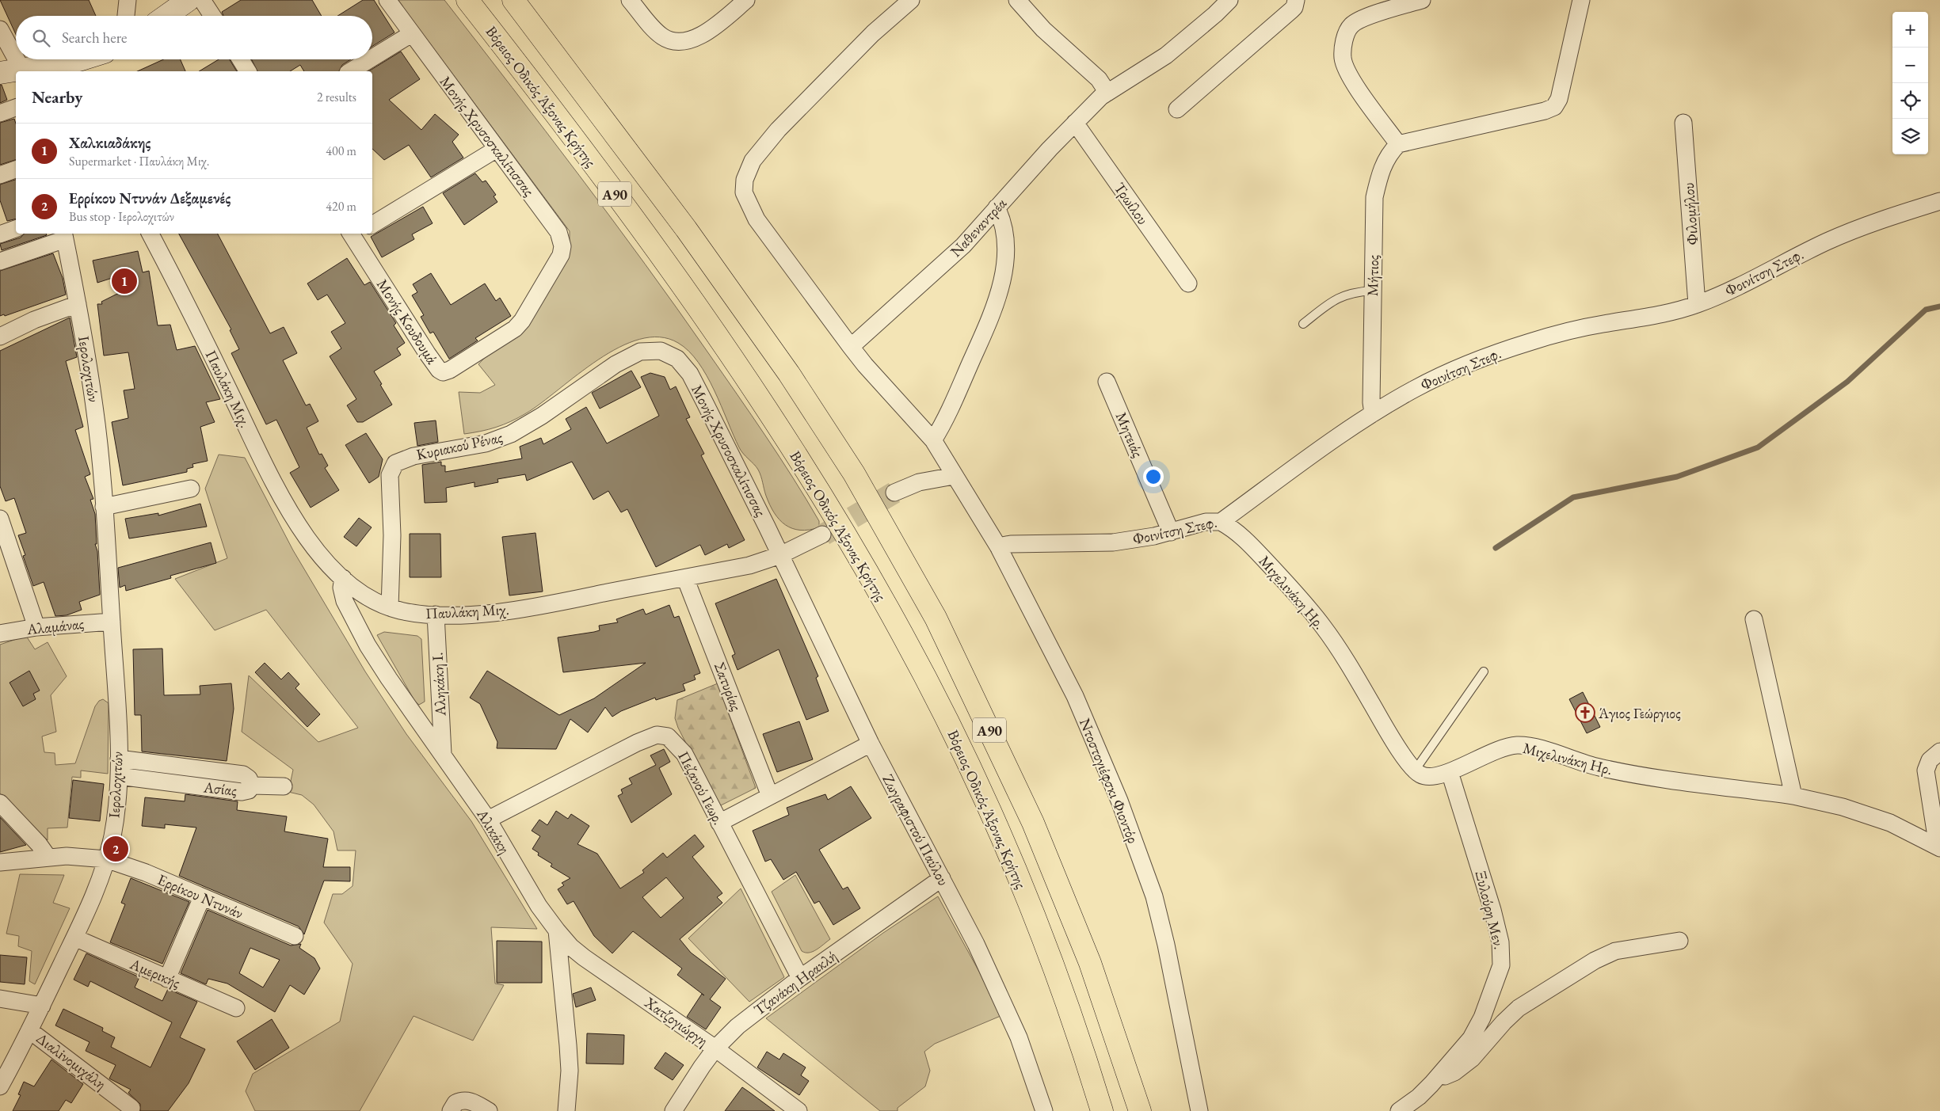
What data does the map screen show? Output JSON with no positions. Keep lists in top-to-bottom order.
{
  "streets": {
    "highway": ["Βόρειος Οδικός Άξονας Κρήτης", "Α90"],
    "street": [
      "Μονής Χρυσοσκαλίτισσας",
      "Τρωίλου",
      "Φιλομήλου",
      "Ναθεναντρέα",
      "Φοινίτση Στεφ.",
      "Μήτιος",
      "Μονής Κουδουμά",
      "Ιερολοχιτών",
      "Παυλάκη Μιχ.",
      "Μητειάς",
      "Κυριακού Ρένας",
      "Μιχελινάκη Ηρ.",
      "Αλαμάνας",
      "Αληκάκη Ι.",
      "Σατυρίας",
      "Ντοστογιέφσκι Φιοντόρ",
      "Πεζανού Γεωρ.",
      "Ασίας",
      "Ζωγραφιστού Παύλου",
      "Αλικάκη",
      "Ερρίκου Ντυνάν",
      "Ξυλούρη Μεν.",
      "Αμερικής",
      "Τζανάκη Ηρακλή",
      "Χατζογιώργη",
      "Διαλiνομιχάλη"
    ]
  },
  "crossings": [
    ["Μονής Χρυσοσκαλίτισσας", "Μονής Κουδουμά"],
    ["Μονής Χρυσοσκαλίτισσας", "Παυλάκη Μιχ."],
    ["Μονής Χρυσοσκαλίτισσας", "Κυριακού Ρένας"],
    ["Μονής Χρυσοσκαλίτισσας", "Ζωγραφιστού Παύλου"],
    ["Τρωίλου", "Ναθεναντρέα"],
    ["Φιλομήλου", "Φοινίτση Στεφ."],
    ["Φοινίτση Στεφ.", "Μήτιος"],
    ["Φοινίτση Στεφ.", "Μητειάς"],
    ["Φοινίτση Στεφ.", "Μιχελινάκη Ηρ."],
    ["Φοινίτση Στεφ.", "Ντοστογιέφσκι Φιοντόρ"],
    ["Ιερολοχιτών", "Αλαμάνας"],
    ["Ιερολοχιτών", "Ασίας"],
    ["Ιερολοχιτών", "Ερρίκου Ντυνάν"],
    ["Ιερολοχιτών", "Αμερικής"],
    ["Ιερολοχιτών", "Διαλiνομιχάλη"],
    ["Παυλάκη Μιχ.", "Κυριακού Ρένας"],
    ["Παυλάκη Μιχ.", "Αληκάκη Ι."],
    ["Παυλάκη Μιχ.", "Σατυρίας"],
    ["Παυλάκη Μιχ.", "Ζωγραφιστού Παύλου"],
    ["Παυλάκη Μιχ.", "Αλικάκη"],
    ["Μιχελινάκη Ηρ.", "Ξυλούρη Μεν."],
    ["Αληκάκη Ι.", "Αλικάκη"],
    ["Πεζανού Γεωρ.", "Αλικάκη"],
    ["Πεζανού Γεωρ.", "Τζανάκη Ηρακλή"],
    ["Ζωγραφιστού Παύλου", "Τζανάκη Ηρακλή"],
    ["Αλικάκη", "Χατζογιώργη"],
    ["Τζανάκη Ηρακλή", "Χατζογιώργη"]
  ],
  "places": {
    "church": ["Άγιος Γεώργιος"]
  },
  "page": {
    "map_buttons": ["+", "−"],
    "search": "Search here",
    "heading": ["Nearby", "2 results"],
    "list": [
      {
        "mark": "1",
        "name": "Χαλκιαδάκης",
        "note": "Supermarket · Παυλάκη Μιχ.",
        "value": "400 m"
      },
      {
        "mark": "2",
        "name": "Ερρίκου Ντυνάν Δεξαμενές",
        "note": "Bus stop · Ιερολοχιτών",
        "value": "420 m"
      }
    ],
    "pins": ["1", "2"]
  }
}
